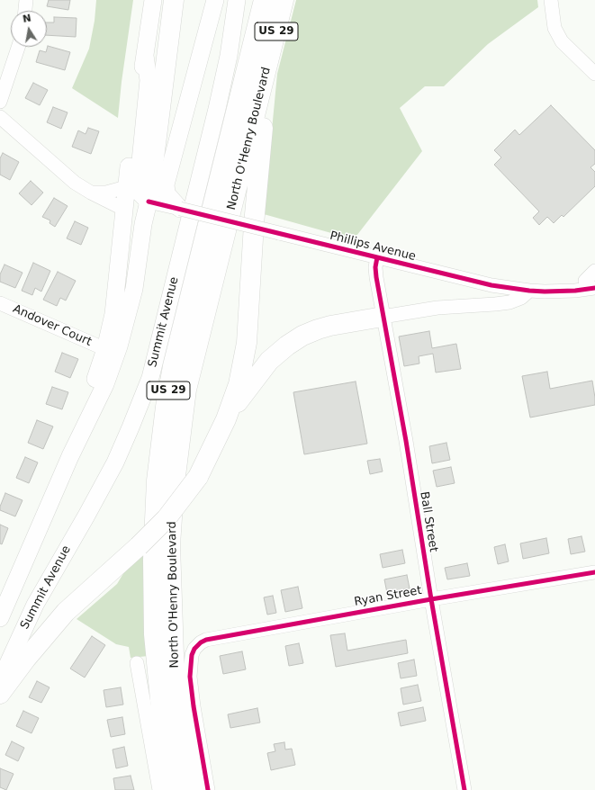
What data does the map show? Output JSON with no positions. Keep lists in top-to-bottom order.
{
  "streets": {
    "highway": ["US 29", "North O'Henry Boulevard"],
    "main road": ["Summit Avenue"],
    "street": [
      "Phillips Avenue",
      "Andover Court",
      "Ball Street",
      "Ryan Street"
    ]
  },
  "crossings": [
    ["Phillips Avenue", "Ball Street"],
    ["Ball Street", "Ryan Street"]
  ],
  "north": "top"
}
